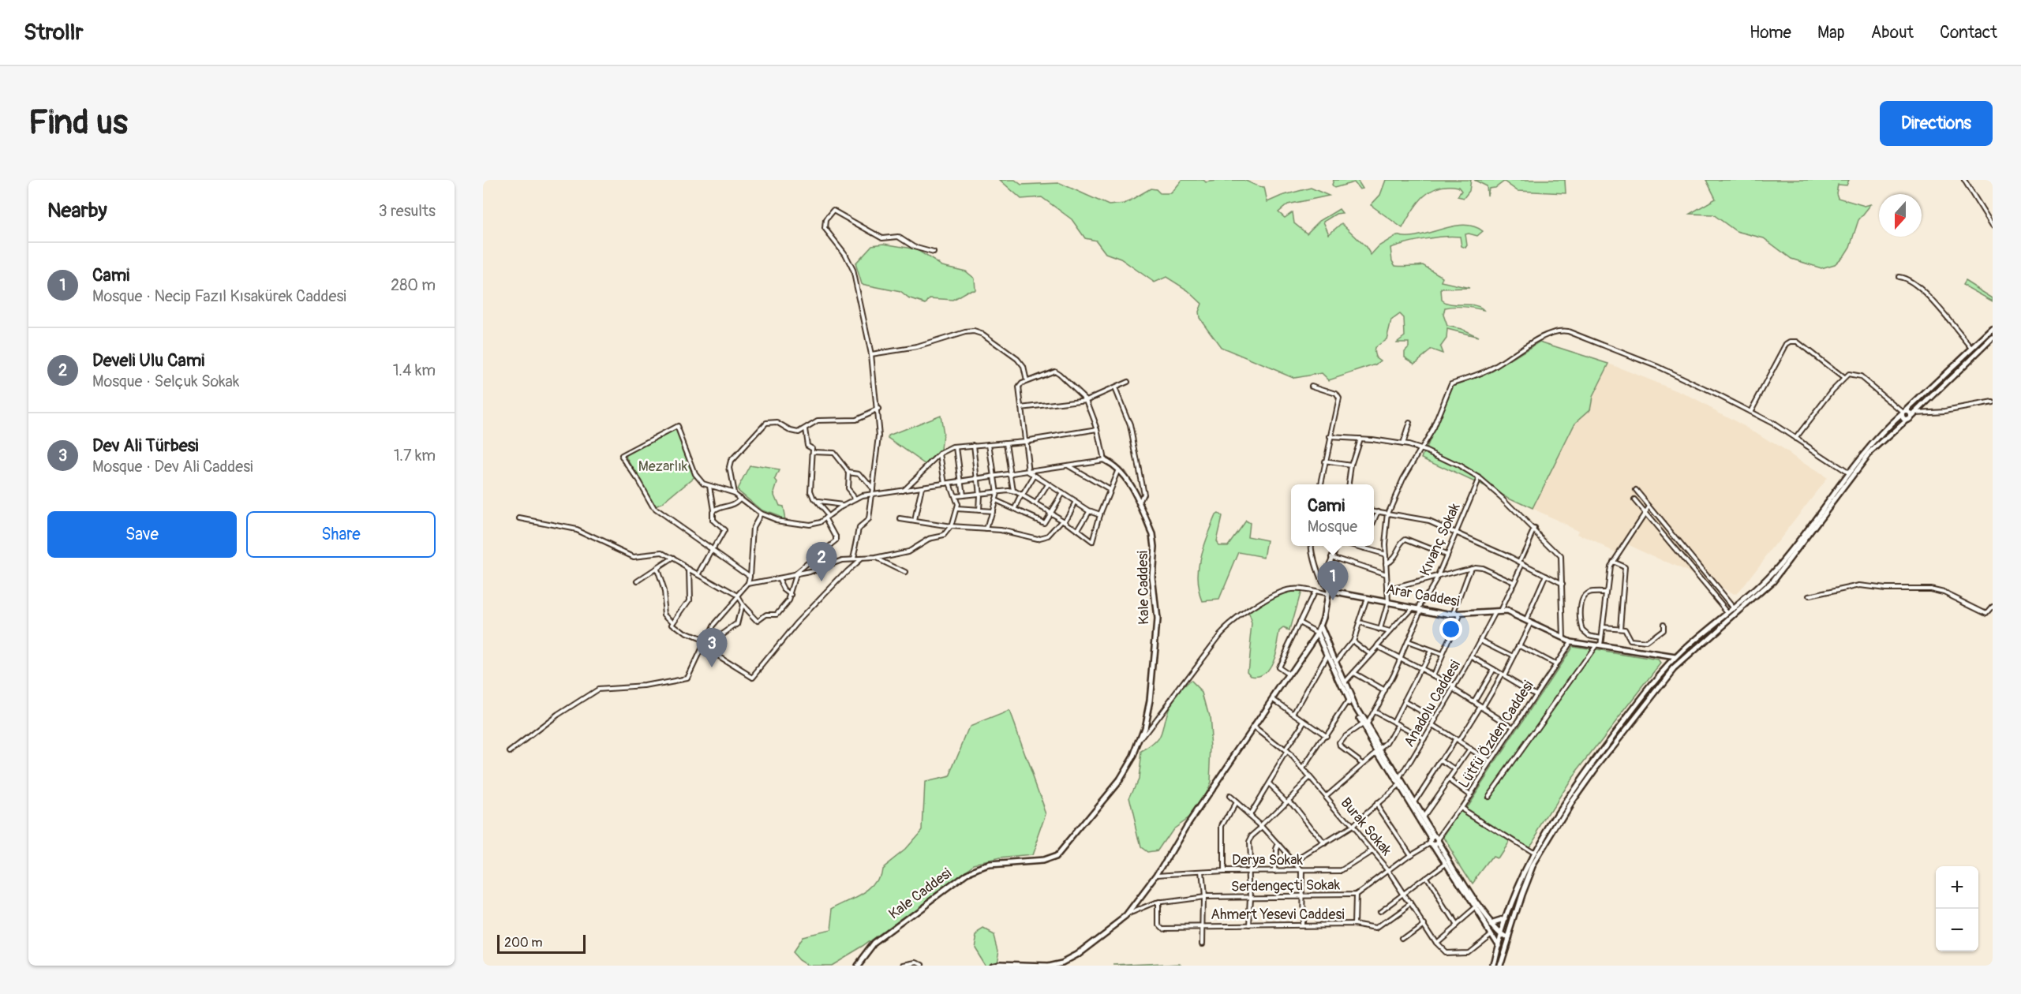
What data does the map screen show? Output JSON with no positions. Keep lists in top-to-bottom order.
{
  "streets": {
    "street": [
      "Kıvanç Sokak",
      "Kale Caddesi",
      "Arar Caddesi",
      "Anadolu Caddesi",
      "Lütfü Özden Caddesi",
      "Burak Sokak",
      "Derya Sokak",
      "Serdengeçti Sokak",
      "Ahmert Yesevi Caddesi"
    ]
  },
  "crossings": [
    ["Kıvanç Sokak", "Arar Caddesi"],
    ["Arar Caddesi", "Anadolu Caddesi"],
    ["Arar Caddesi", "Lütfü Özden Caddesi"],
    ["Anadolu Caddesi", "Burak Sokak"],
    ["Lütfü Özden Caddesi", "Serdengeçti Sokak"],
    ["Burak Sokak", "Derya Sokak"],
    ["Burak Sokak", "Serdengeçti Sokak"],
    ["Burak Sokak", "Ahmert Yesevi Caddesi"],
    ["Serdengeçti Sokak", "Ahmert Yesevi Caddesi"]
  ],
  "parks": ["Mezarlık"],
  "scale_bar": "200 m",
  "north": "bottom",
  "page": {
    "header": "Strollr",
    "nav": [
      "Home",
      "Map",
      "About",
      "Contact"
    ],
    "buttons": [
      "Directions",
      ["Save", "Share"]
    ],
    "title": "Find us",
    "heading": ["Nearby", "3 results"],
    "list": [
      {
        "mark": "1",
        "name": "Cami",
        "note": "Mosque · Necip Fazıl Kısakürek Caddesi",
        "value": "280 m"
      },
      {
        "mark": "2",
        "name": "Develi Ulu Cami",
        "note": "Mosque · Selçuk Sokak",
        "value": "1.4 km"
      },
      {
        "mark": "3",
        "name": "Dev Ali Türbesi",
        "note": "Mosque · Dev Ali Caddesi",
        "value": "1.7 km"
      }
    ],
    "popup": ["Cami", "Mosque"],
    "pins": ["2", "1", "3"],
    "map_buttons": ["+", "−"],
    "scale": "200 m"
  }
}
